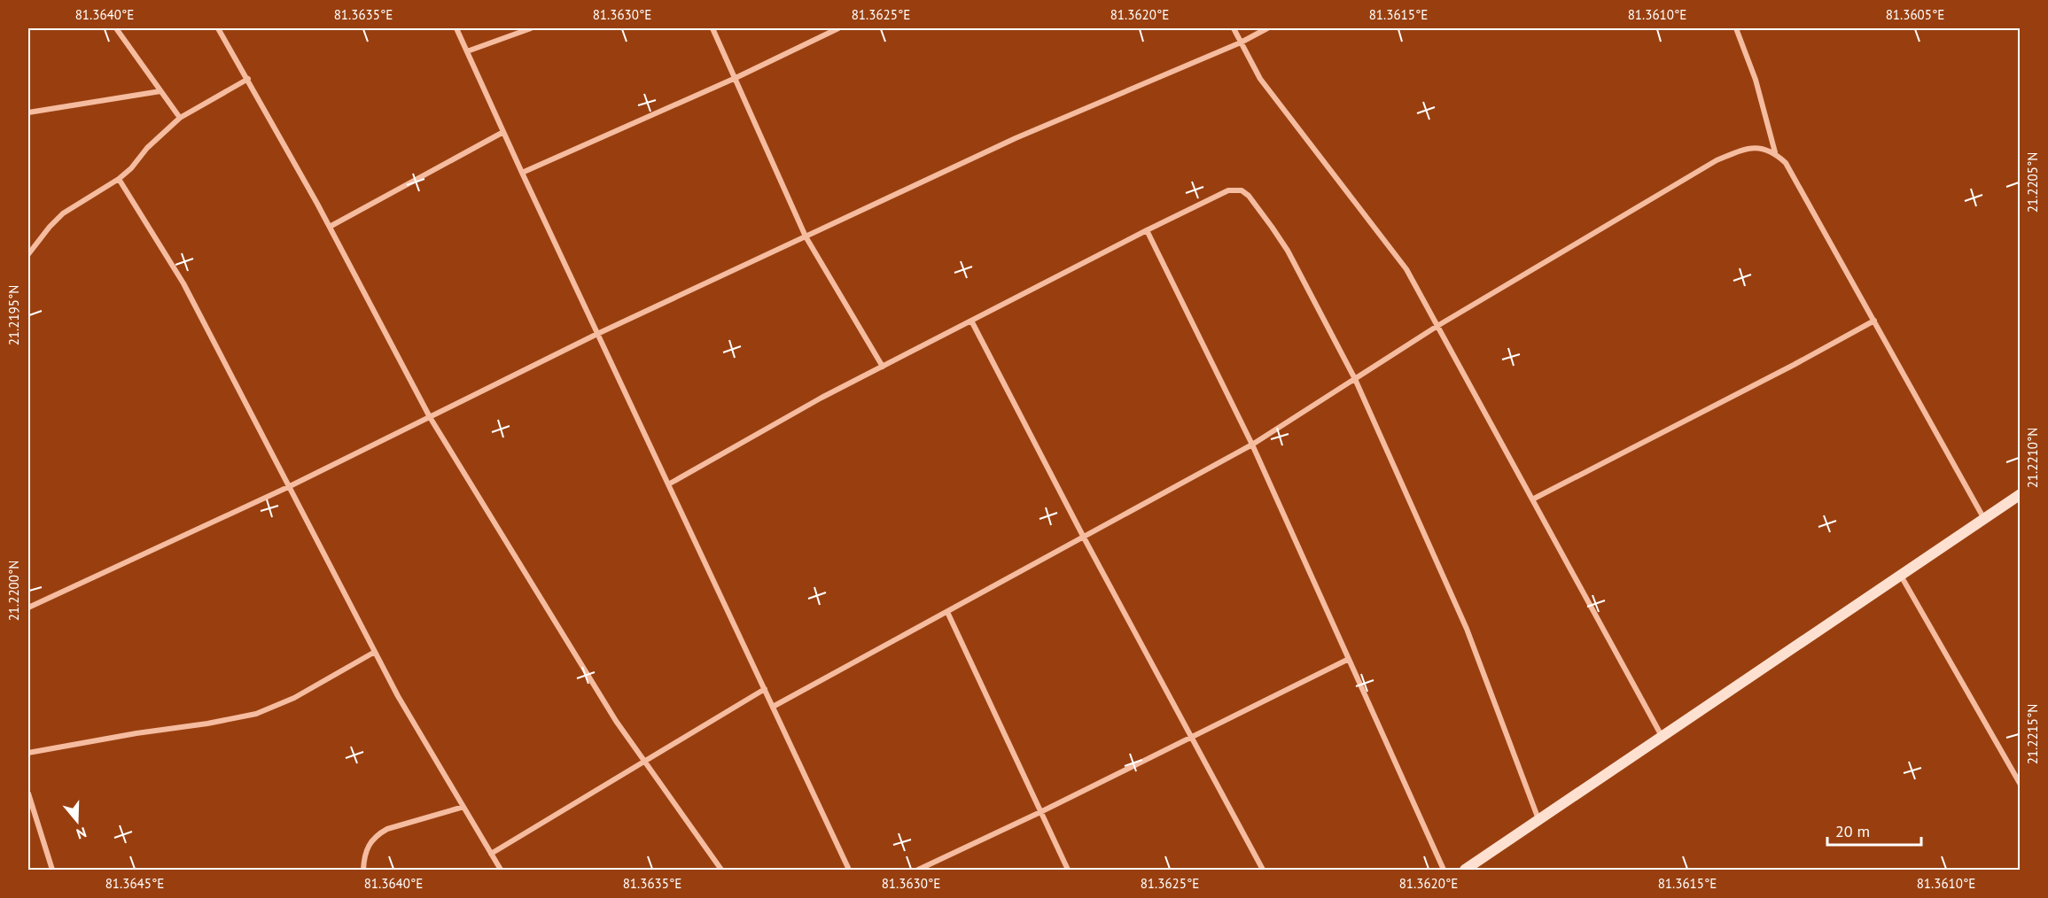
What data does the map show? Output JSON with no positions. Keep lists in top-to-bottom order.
{
  "scale_bar": "20 m",
  "north": "bottom",
  "coordinates": [
    "81.3640°E",
    "81.3635°E",
    "81.3630°E",
    "81.3625°E",
    "81.3620°E",
    "81.3615°E",
    "81.3610°E",
    "81.3605°E",
    "21.2205°N",
    "21.2195°N",
    "21.2210°N",
    "21.2200°N",
    "21.2215°N",
    "81.3645°E"
  ]
}
